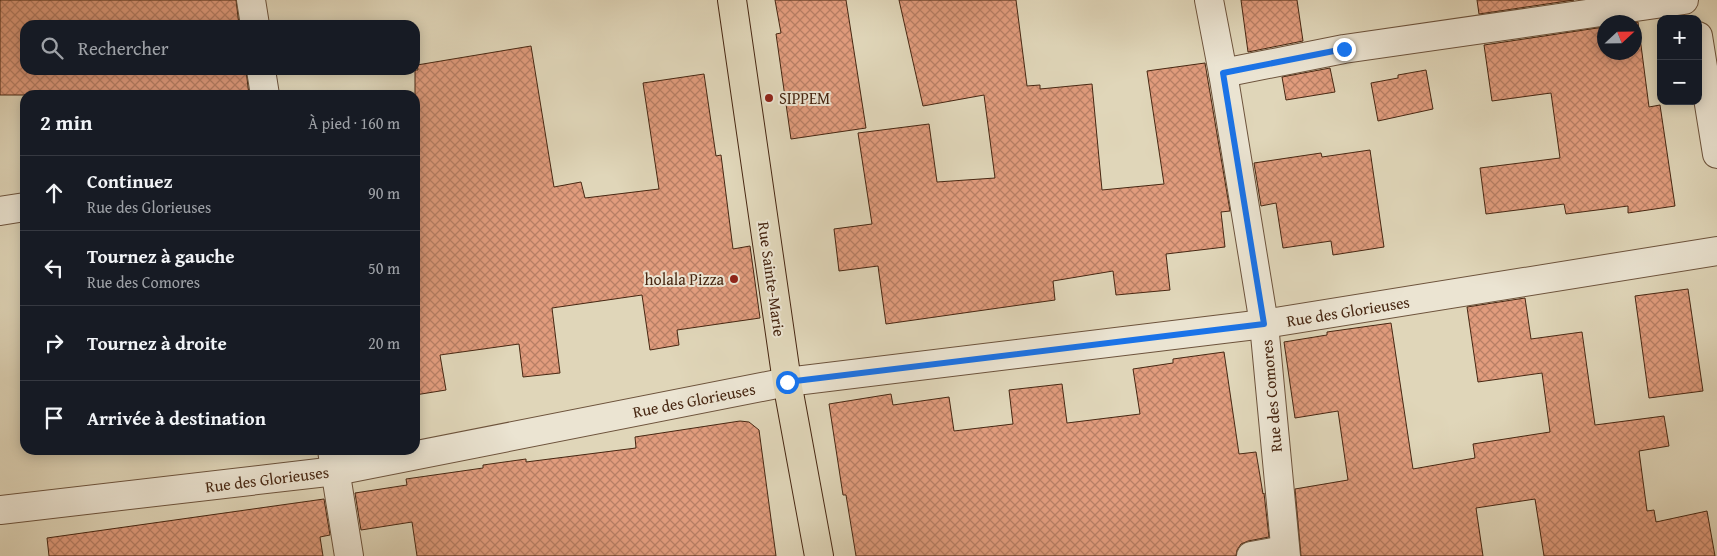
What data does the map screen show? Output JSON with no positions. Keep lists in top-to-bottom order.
{
  "streets": {
    "main road": ["Rue Sainte-Marie"],
    "street": ["Rue des Glorieuses", "Rue des Comores"]
  },
  "crossings": [
    ["Rue Sainte-Marie", "Rue des Glorieuses"],
    ["Rue des Glorieuses", "Rue des Comores"]
  ],
  "places": ["SIPPEM", "holala Pizza"],
  "north": "right",
  "page": {
    "map_buttons": ["+", "−"],
    "search": "Rechercher",
    "heading": ["2 min", "À pied · 160 m"],
    "list": [
      ["Continuez", "Rue des Glorieuses", "90 m"],
      ["Tournez à gauche", "Rue des Comores", "50 m"],
      ["Tournez à droite", "20 m"],
      "Arrivée à destination"
    ]
  }
}
